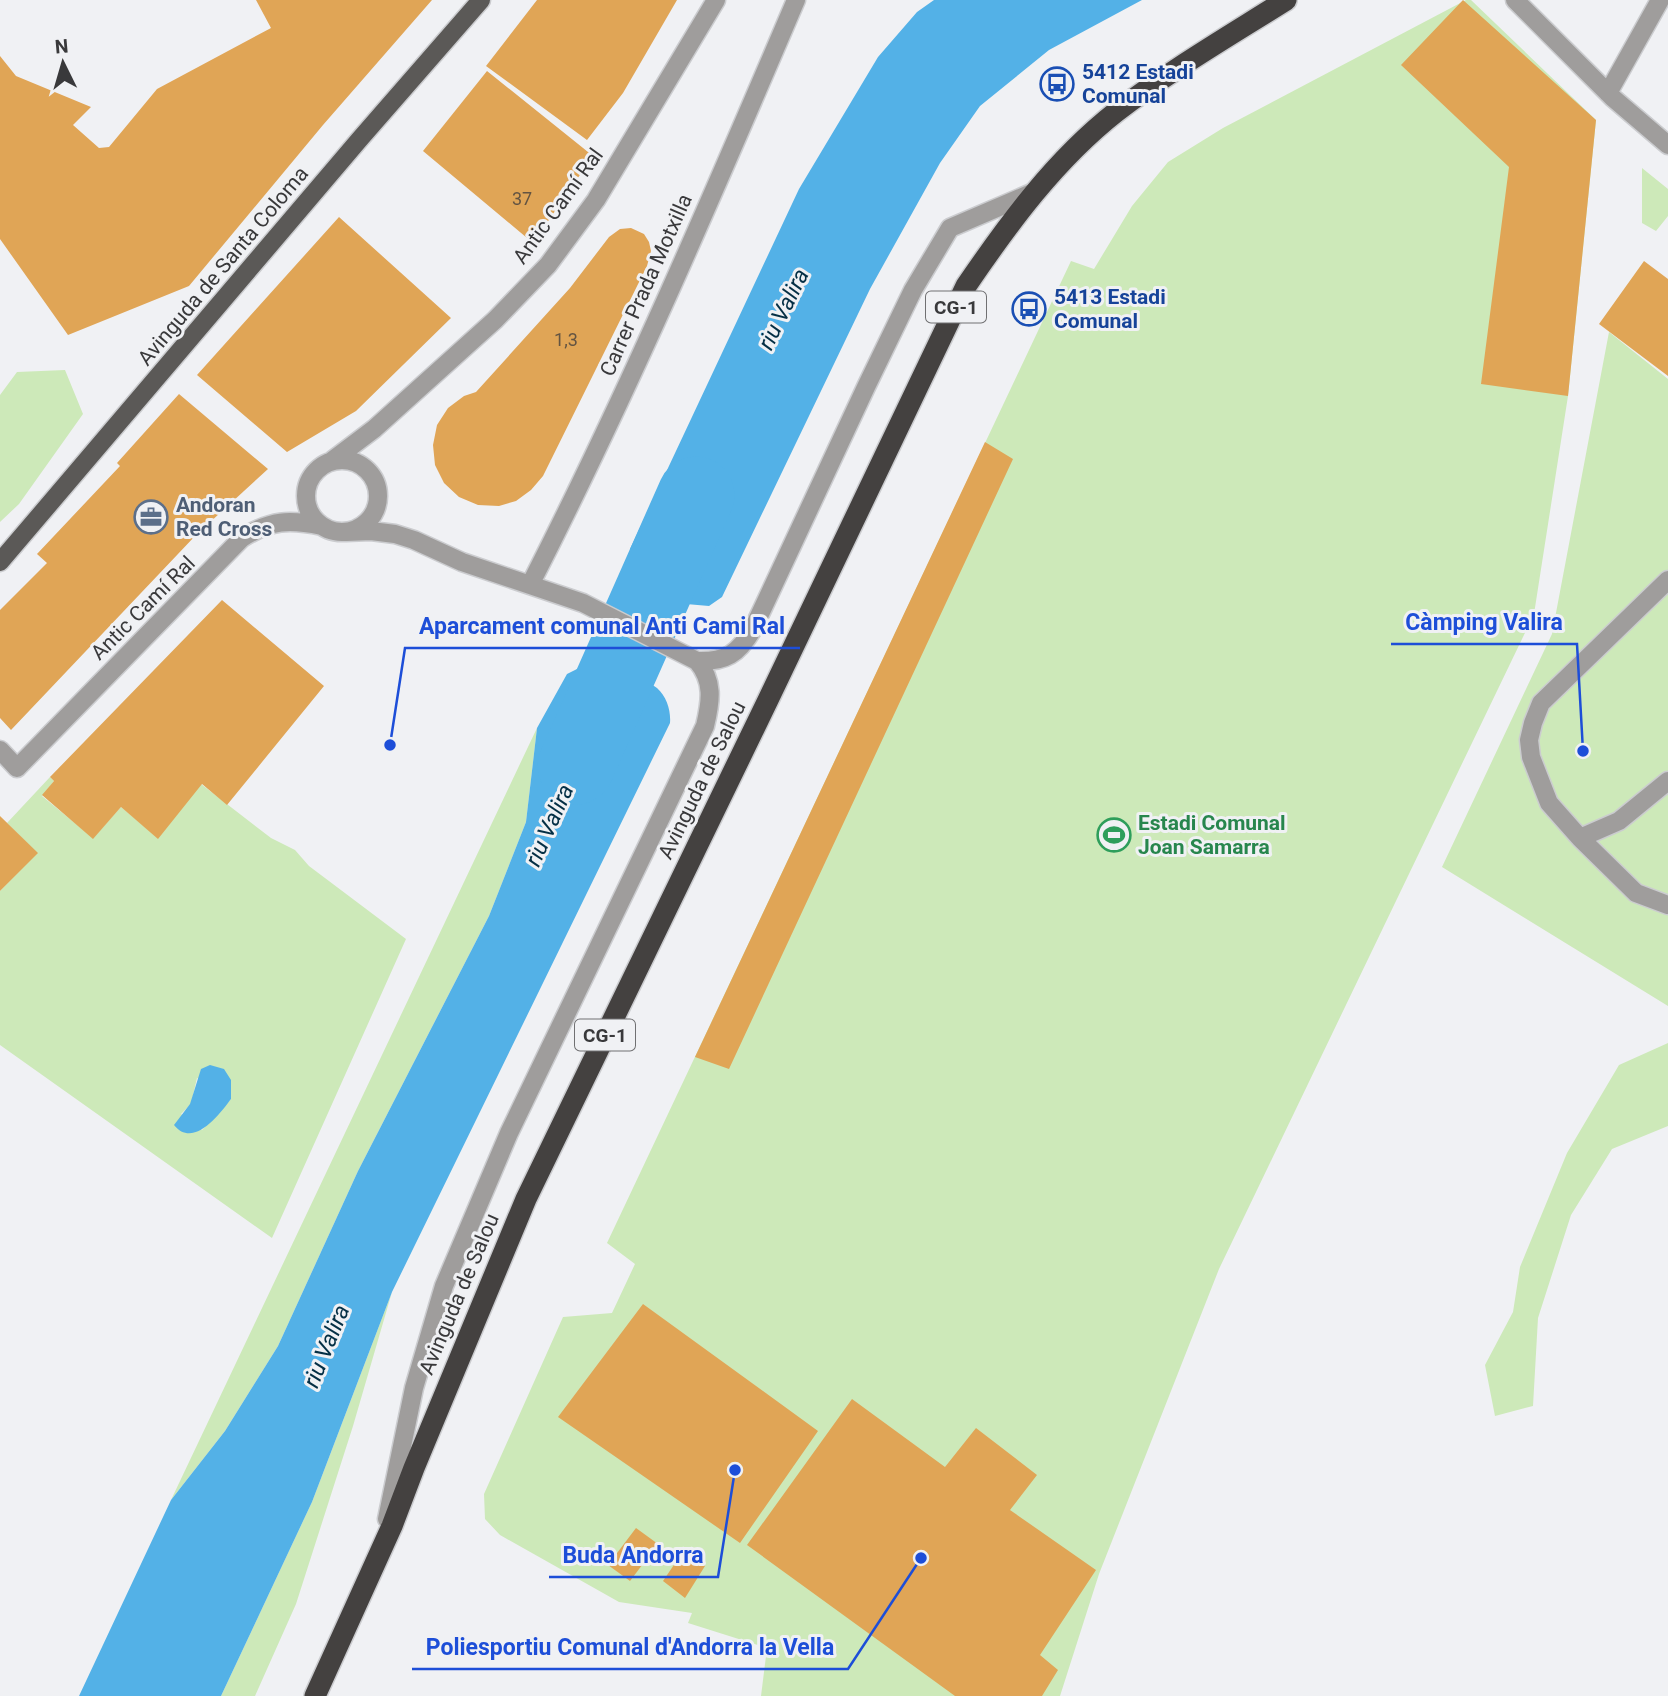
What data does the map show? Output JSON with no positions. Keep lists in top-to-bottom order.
{
  "streets": {
    "highway": ["CG-1", "Avinguda de Salou"],
    "main road": ["Avinguda de Santa Coloma"],
    "street": ["Antic Camí Ral", "Carrer Prada Motxilla"]
  },
  "water": ["riu Valira"],
  "places": {
    "bus stop": ["5412 Estadi Comunal", "5413 Estadi Comunal"],
    "office": ["Andoran Red Cross"],
    "other": [
      "Aparcament comunal Anti Cami Ral",
      "Càmping Valira",
      "Buda Andorra",
      "Poliesportiu Comunal d'Andorra la Vella"
    ],
    "sports": ["Estadi Comunal Joan Samarra"]
  },
  "house_numbers": ["37", "1,3"],
  "north": "top"
}
